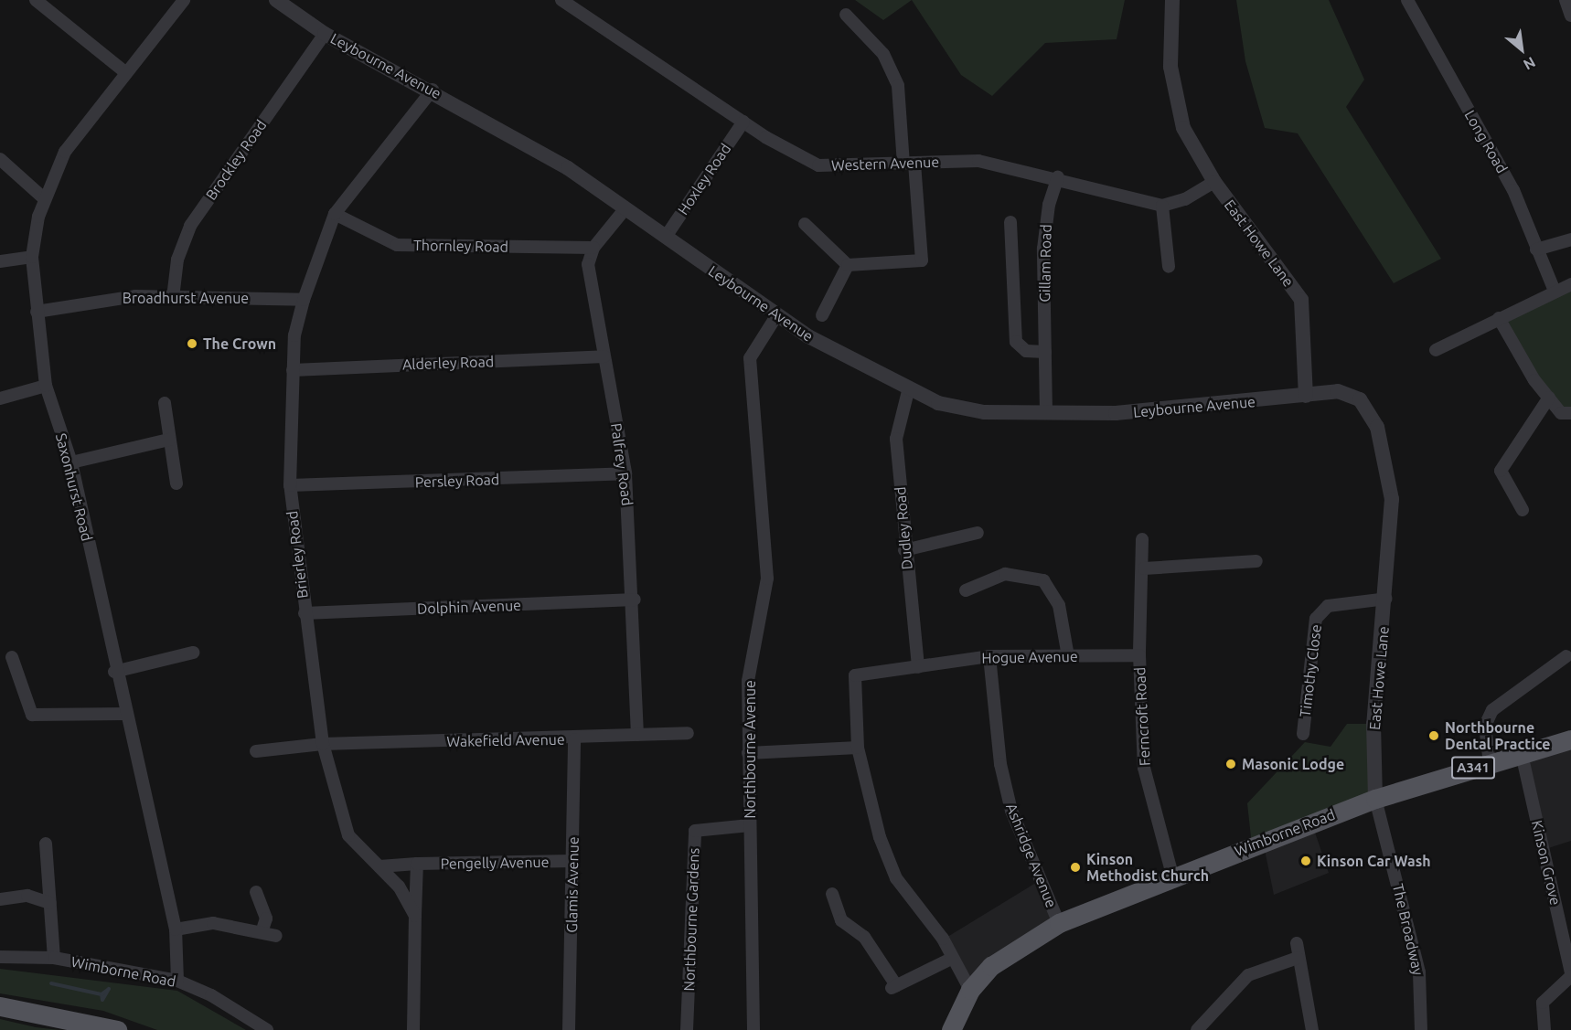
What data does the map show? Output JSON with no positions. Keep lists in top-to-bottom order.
{
  "streets": {
    "main road": ["A341", "Wimborne Road"],
    "street": [
      "Leybourne Avenue",
      "Long Road",
      "Brockley Road",
      "Western Avenue",
      "Hoxley Road",
      "East Howe Lane",
      "Thornley Road",
      "Gillam Road",
      "Broadhurst Avenue",
      "Alderley Road",
      "Palfrey Road",
      "Persley Road",
      "Saxonhurst Road",
      "Dudley Road",
      "Brierley Road",
      "Dolphin Avenue",
      "Hogue Avenue",
      "Timothy Close",
      "Ferncroft Road",
      "Wakefield Avenue",
      "Northbourne Avenue",
      "Ashridge Avenue",
      "Pengelly Avenue",
      "Kinson Grove",
      "Glamis Avenue",
      "Northbourne Gardens",
      "The Broadway"
    ]
  },
  "crossings": [
    ["Leybourne Avenue", "Brockley Road"],
    ["Leybourne Avenue", "Hoxley Road"],
    ["Leybourne Avenue", "East Howe Lane"],
    ["Leybourne Avenue", "Gillam Road"],
    ["Leybourne Avenue", "Dudley Road"],
    ["Leybourne Avenue", "Brierley Road"],
    ["Leybourne Avenue", "Northbourne Avenue"],
    ["Brockley Road", "Broadhurst Avenue"],
    ["Western Avenue", "Hoxley Road"],
    ["Western Avenue", "Gillam Road"],
    ["East Howe Lane", "Timothy Close"],
    ["East Howe Lane", "Wimborne Road"],
    ["East Howe Lane", "The Broadway"],
    ["Thornley Road", "Palfrey Road"],
    ["Thornley Road", "Brierley Road"],
    ["Broadhurst Avenue", "Saxonhurst Road"],
    ["Broadhurst Avenue", "Brierley Road"],
    ["Alderley Road", "Palfrey Road"],
    ["Alderley Road", "Brierley Road"],
    ["Palfrey Road", "Persley Road"],
    ["Palfrey Road", "Dolphin Avenue"],
    ["Palfrey Road", "Wakefield Avenue"],
    ["Persley Road", "Brierley Road"],
    ["Saxonhurst Road", "Wimborne Road"],
    ["Dudley Road", "Hogue Avenue"],
    ["Brierley Road", "Dolphin Avenue"],
    ["Brierley Road", "Wakefield Avenue"],
    ["Brierley Road", "Pengelly Avenue"],
    ["Hogue Avenue", "Ferncroft Road"],
    ["Hogue Avenue", "Ashridge Avenue"],
    ["Ferncroft Road", "Wimborne Road"],
    ["Wakefield Avenue", "Glamis Avenue"],
    ["Northbourne Avenue", "Northbourne Gardens"],
    ["Wimborne Road", "Ashridge Avenue"],
    ["Wimborne Road", "Kinson Grove"],
    ["Wimborne Road", "The Broadway"],
    ["Pengelly Avenue", "Glamis Avenue"]
  ],
  "places": [
    "The Crown",
    "Northbourne Dental Practice",
    "Masonic Lodge",
    "Kinson Car Wash",
    "Kinson Methodist Church"
  ],
  "north": "bottom right"
}
